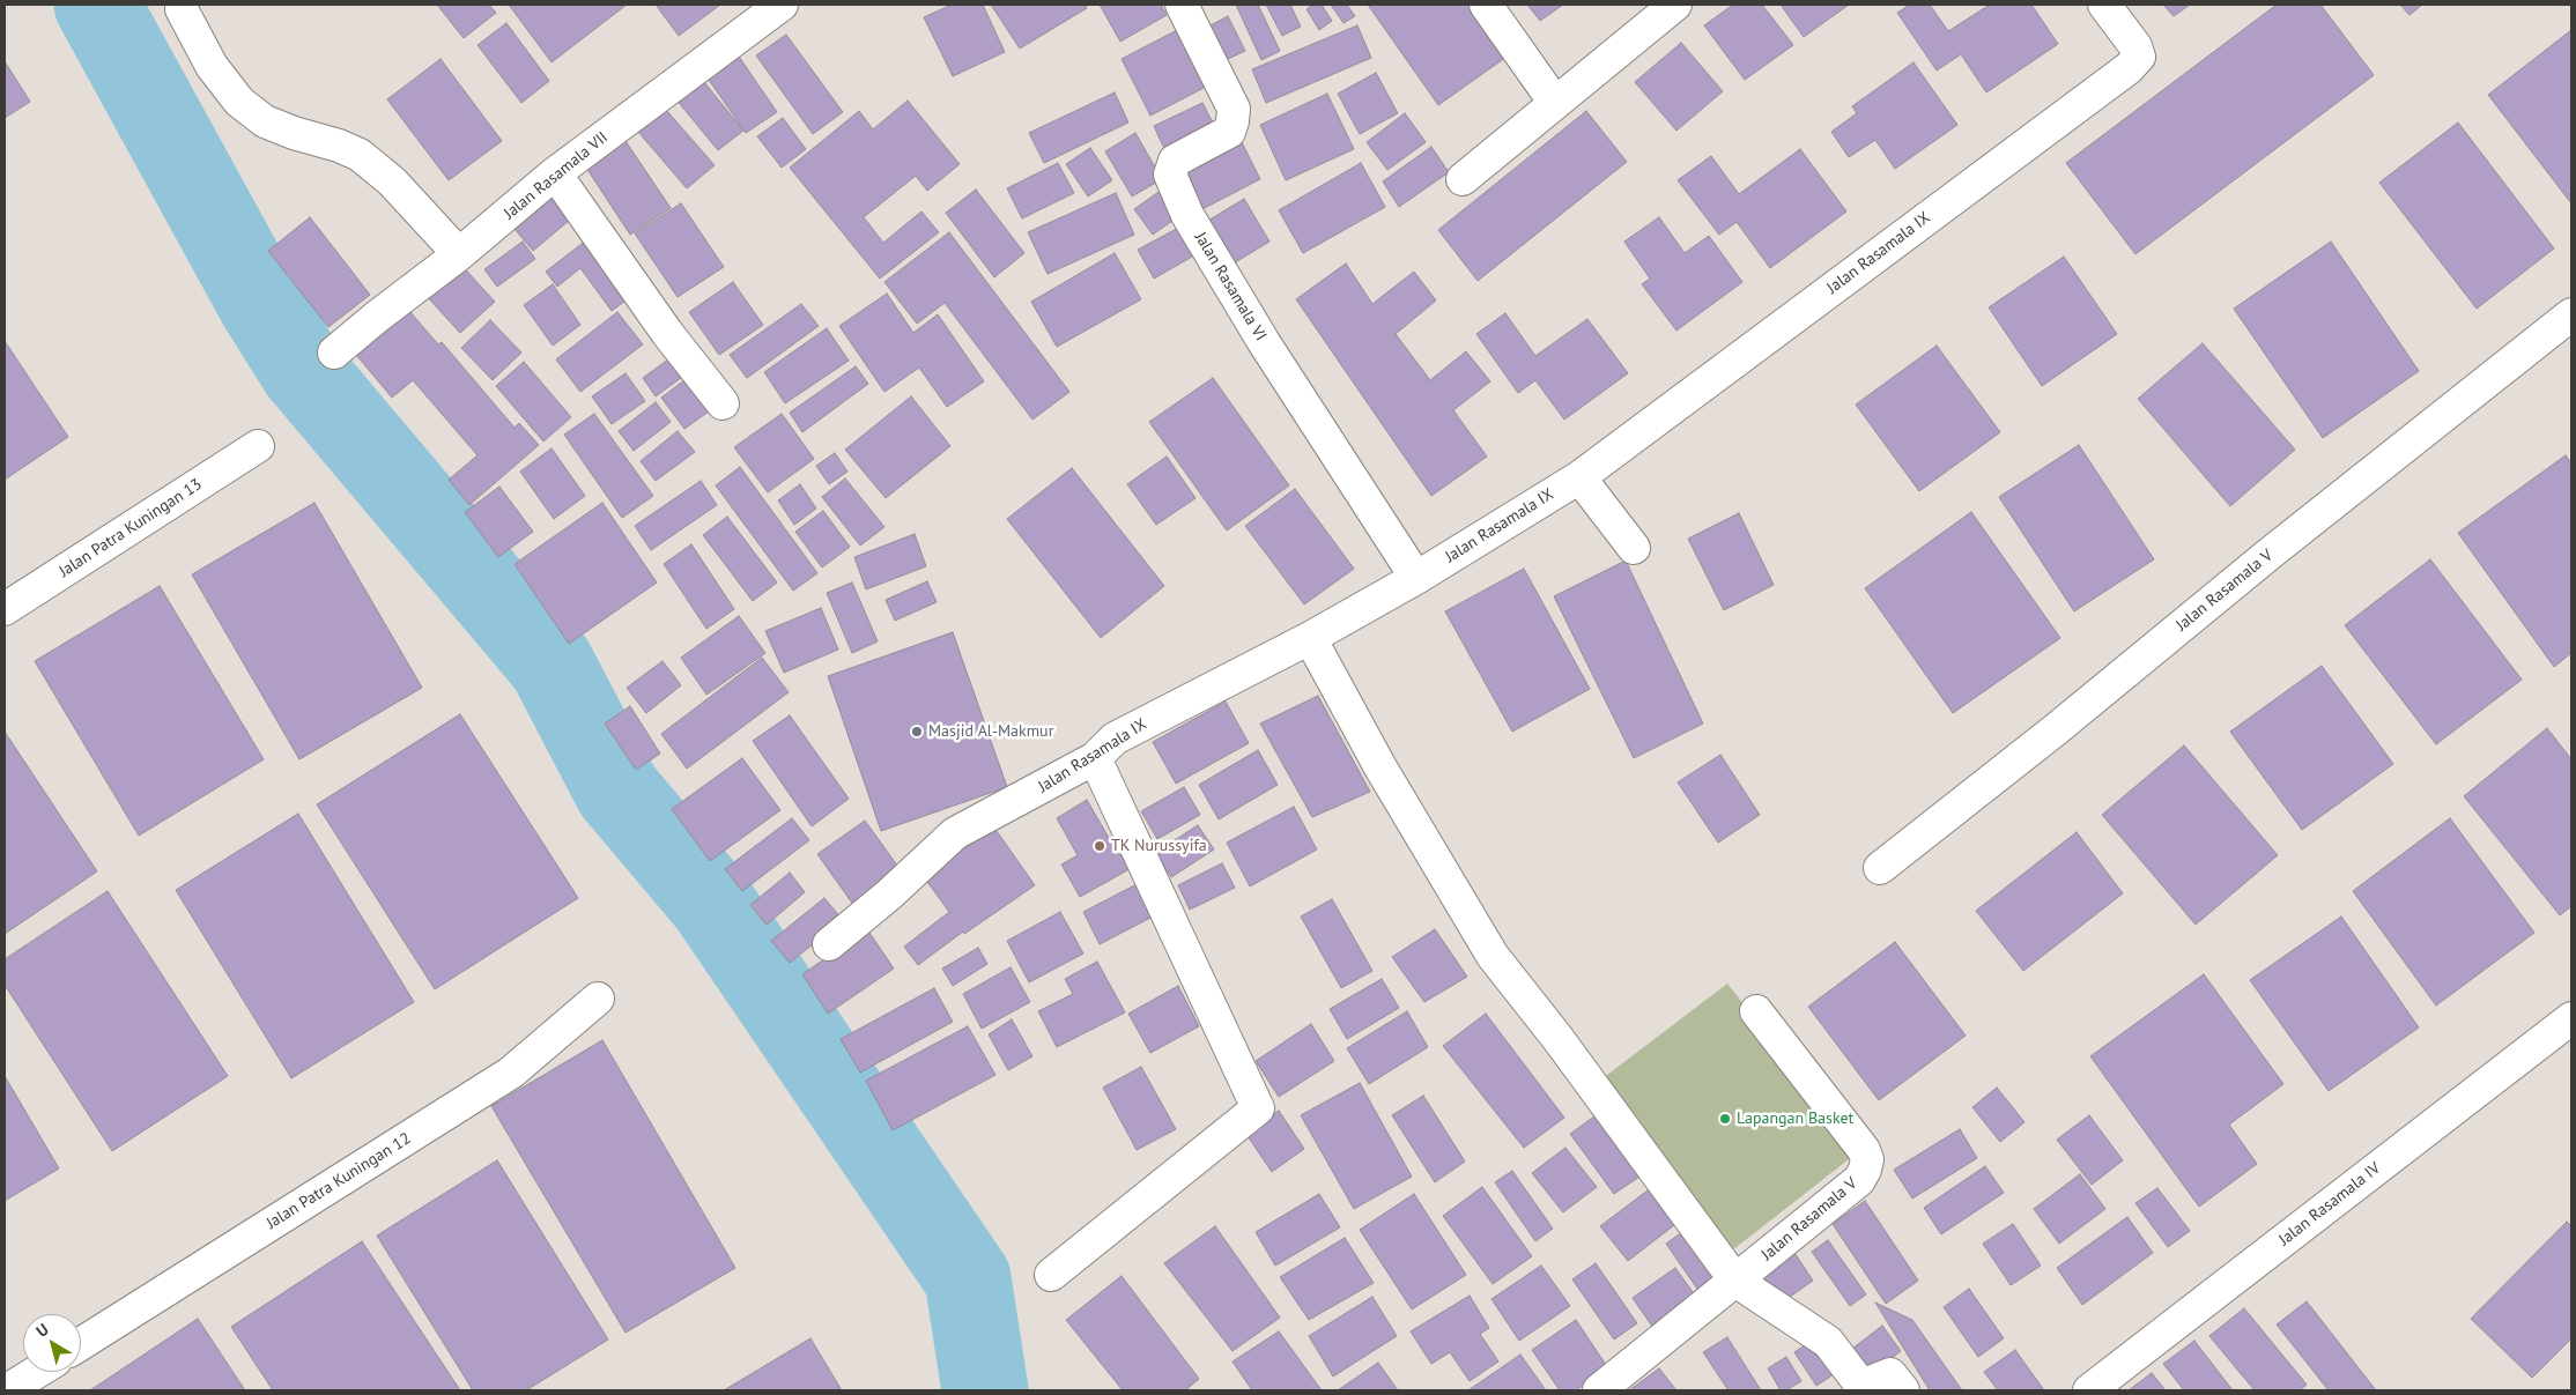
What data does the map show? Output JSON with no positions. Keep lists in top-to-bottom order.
{
  "streets": {
    "street": [
      "Jalan Rasamala VII",
      "Jalan Rasamala IX",
      "Jalan Rasamala VI",
      "Jalan Patra Kuningan 13",
      "Jalan Rasamala V",
      "Jalan Patra Kuningan 12",
      "Jalan Rasamala IV"
    ]
  },
  "crossings": [
    ["Jalan Rasamala IX", "Jalan Rasamala VI"]
  ],
  "places": ["Masjid Al-Makmur", "TK Nurussyifa", "Lapangan Basket"],
  "north": "top left"
}
